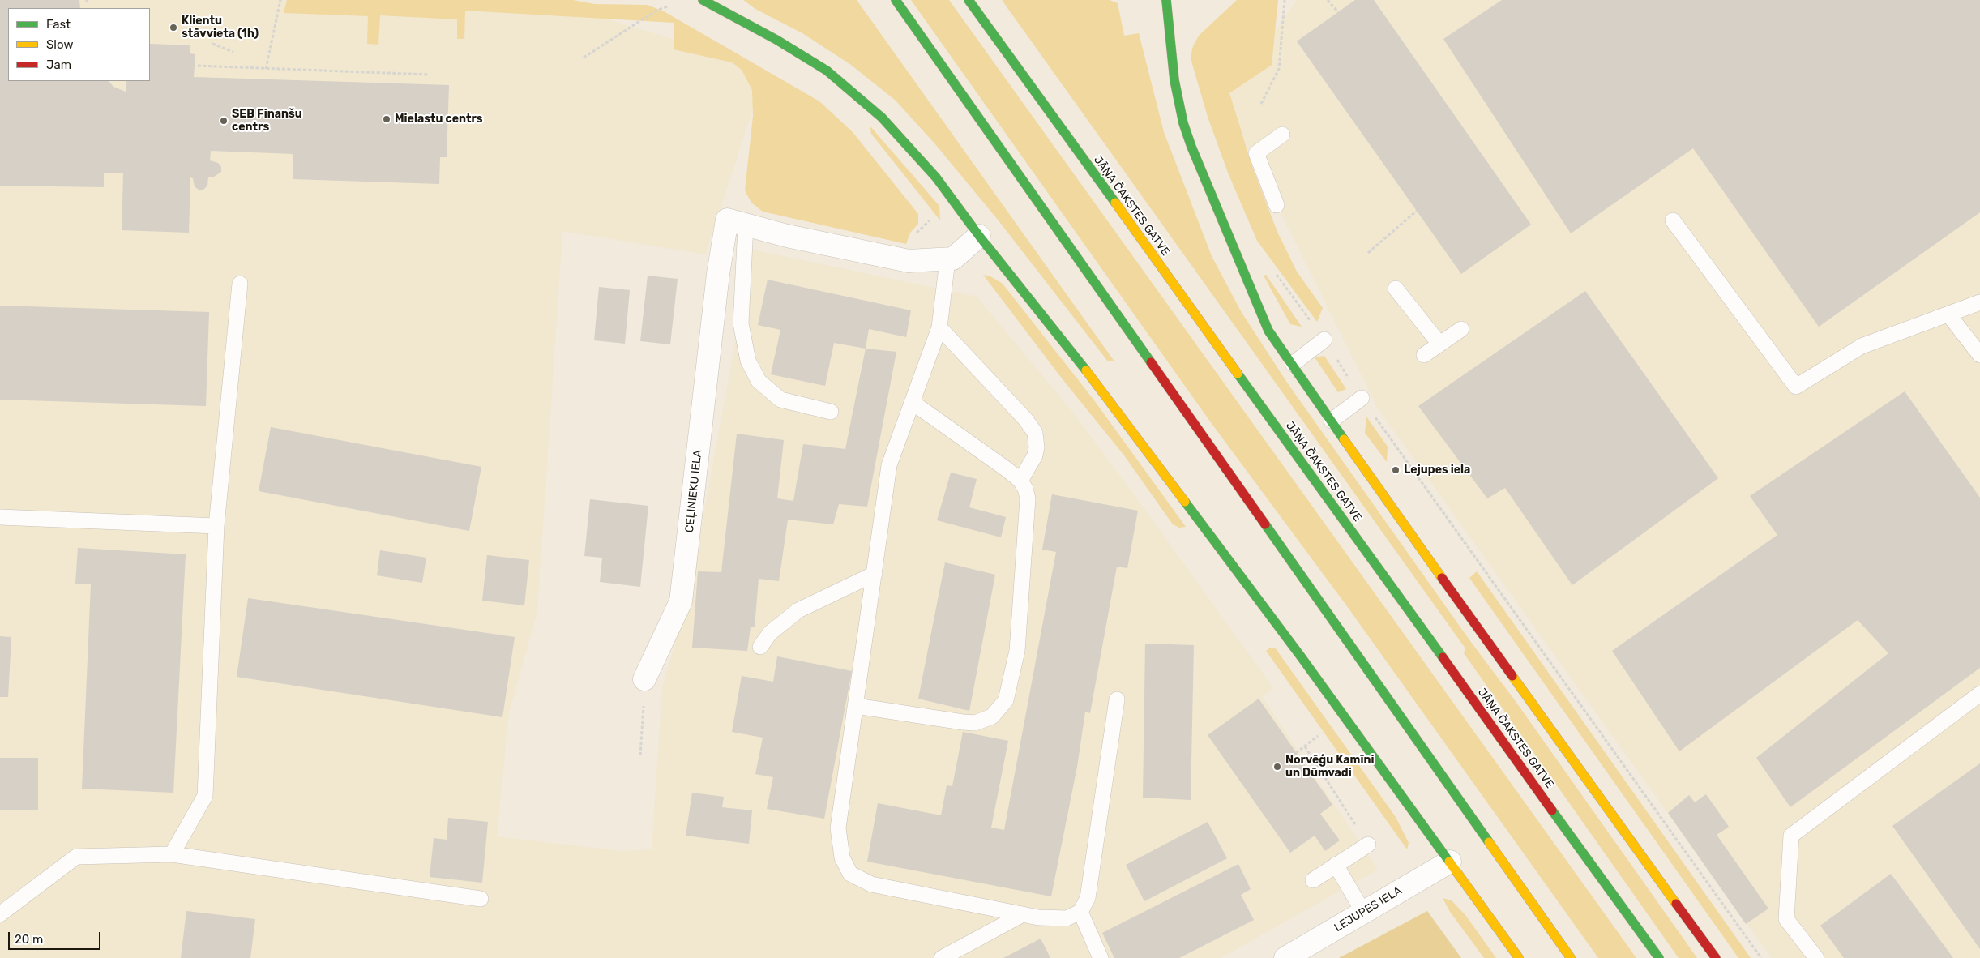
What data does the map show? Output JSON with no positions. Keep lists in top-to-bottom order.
{
  "streets": {
    "highway": ["JĀŅA ČAKSTES GATVE"],
    "street": ["CEĻINIEKU IELA", "LEJUPES IELA"]
  },
  "places": [
    "Klientu stāvvieta (1h)",
    "Mielastu centrs",
    "SEB Finanšu centrs",
    "Lejupes iela",
    "Norvēģu Kamīni un Dūmvadi"
  ],
  "legend": ["Fast", "Slow", "Jam"],
  "scale_bar": "20 m"
}
